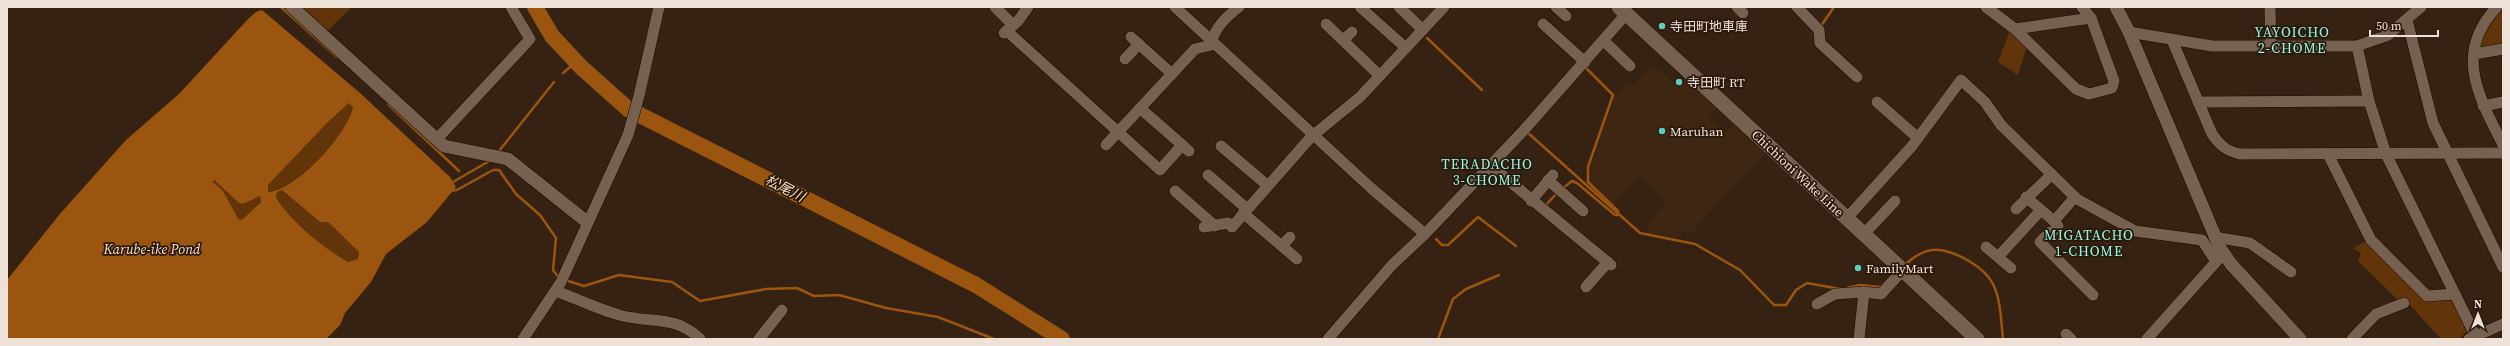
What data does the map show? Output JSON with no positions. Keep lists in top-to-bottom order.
{
  "streets": {
    "main road": ["Chichioni Wake Line"]
  },
  "districts": ["YAYOICHO 2-CHOME", "TERADACHO 3-CHOME", "MIGATACHO 1-CHOME"],
  "water": ["松尾川", "Karube-ike Pond"],
  "places": [
    "寺田町地車庫",
    "寺田町 RT",
    "Maruhan",
    "FamilyMart"
  ],
  "scale_bar": "50 m",
  "north": "top"
}
